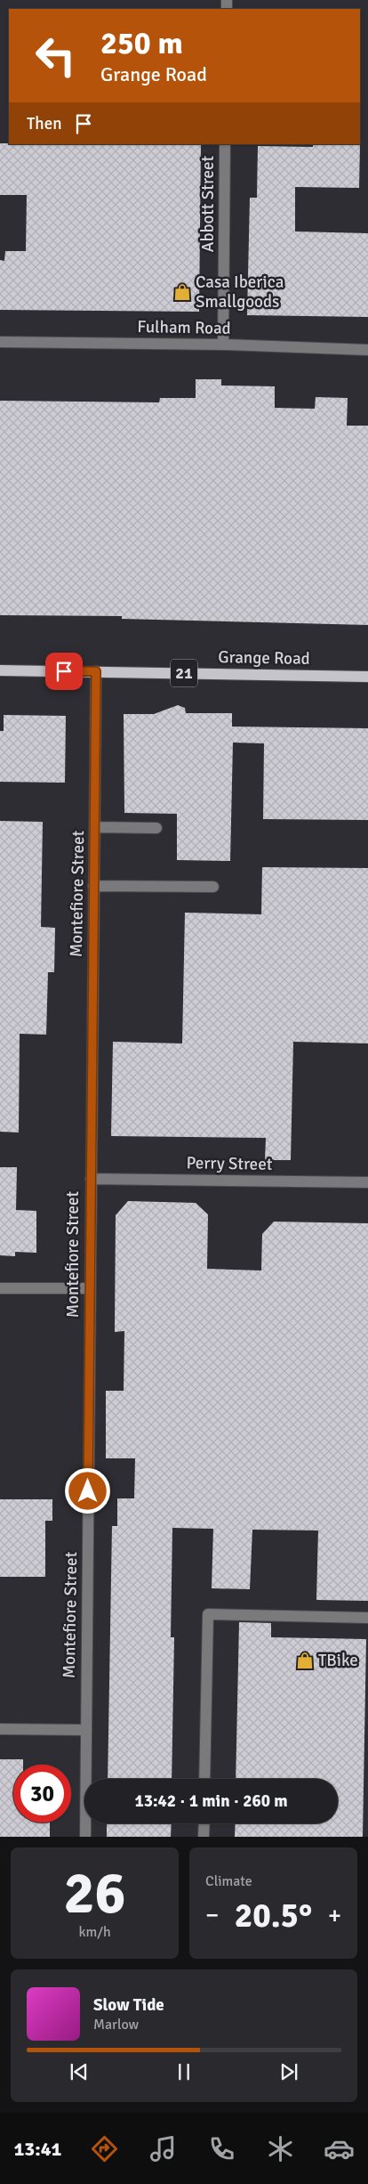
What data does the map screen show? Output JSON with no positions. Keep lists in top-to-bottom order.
{
  "streets": {
    "main road": ["Grange Road", "21"],
    "street": [
      "Abbott Street",
      "Fulham Road",
      "Montefiore Street",
      "Perry Street"
    ]
  },
  "crossings": [
    ["Abbott Street", "Fulham Road"],
    ["Grange Road", "Montefiore Street"],
    ["Montefiore Street", "Perry Street"]
  ],
  "places": {
    "shop": ["Casa Iberica Smallgoods", "TBike"]
  },
  "page": {
    "turn": ["250 m", "Grange Road"],
    "then": "Then",
    "limit": "30",
    "trip": "13:42 · 1 min · 260 m",
    "tile": [
      ["26", "km/h"],
      "Climate"
    ],
    "heat": ["−", "20.5°", "+"],
    "song": ["Slow Tide", "Marlow"],
    "tabs": "13:41"
  }
}
